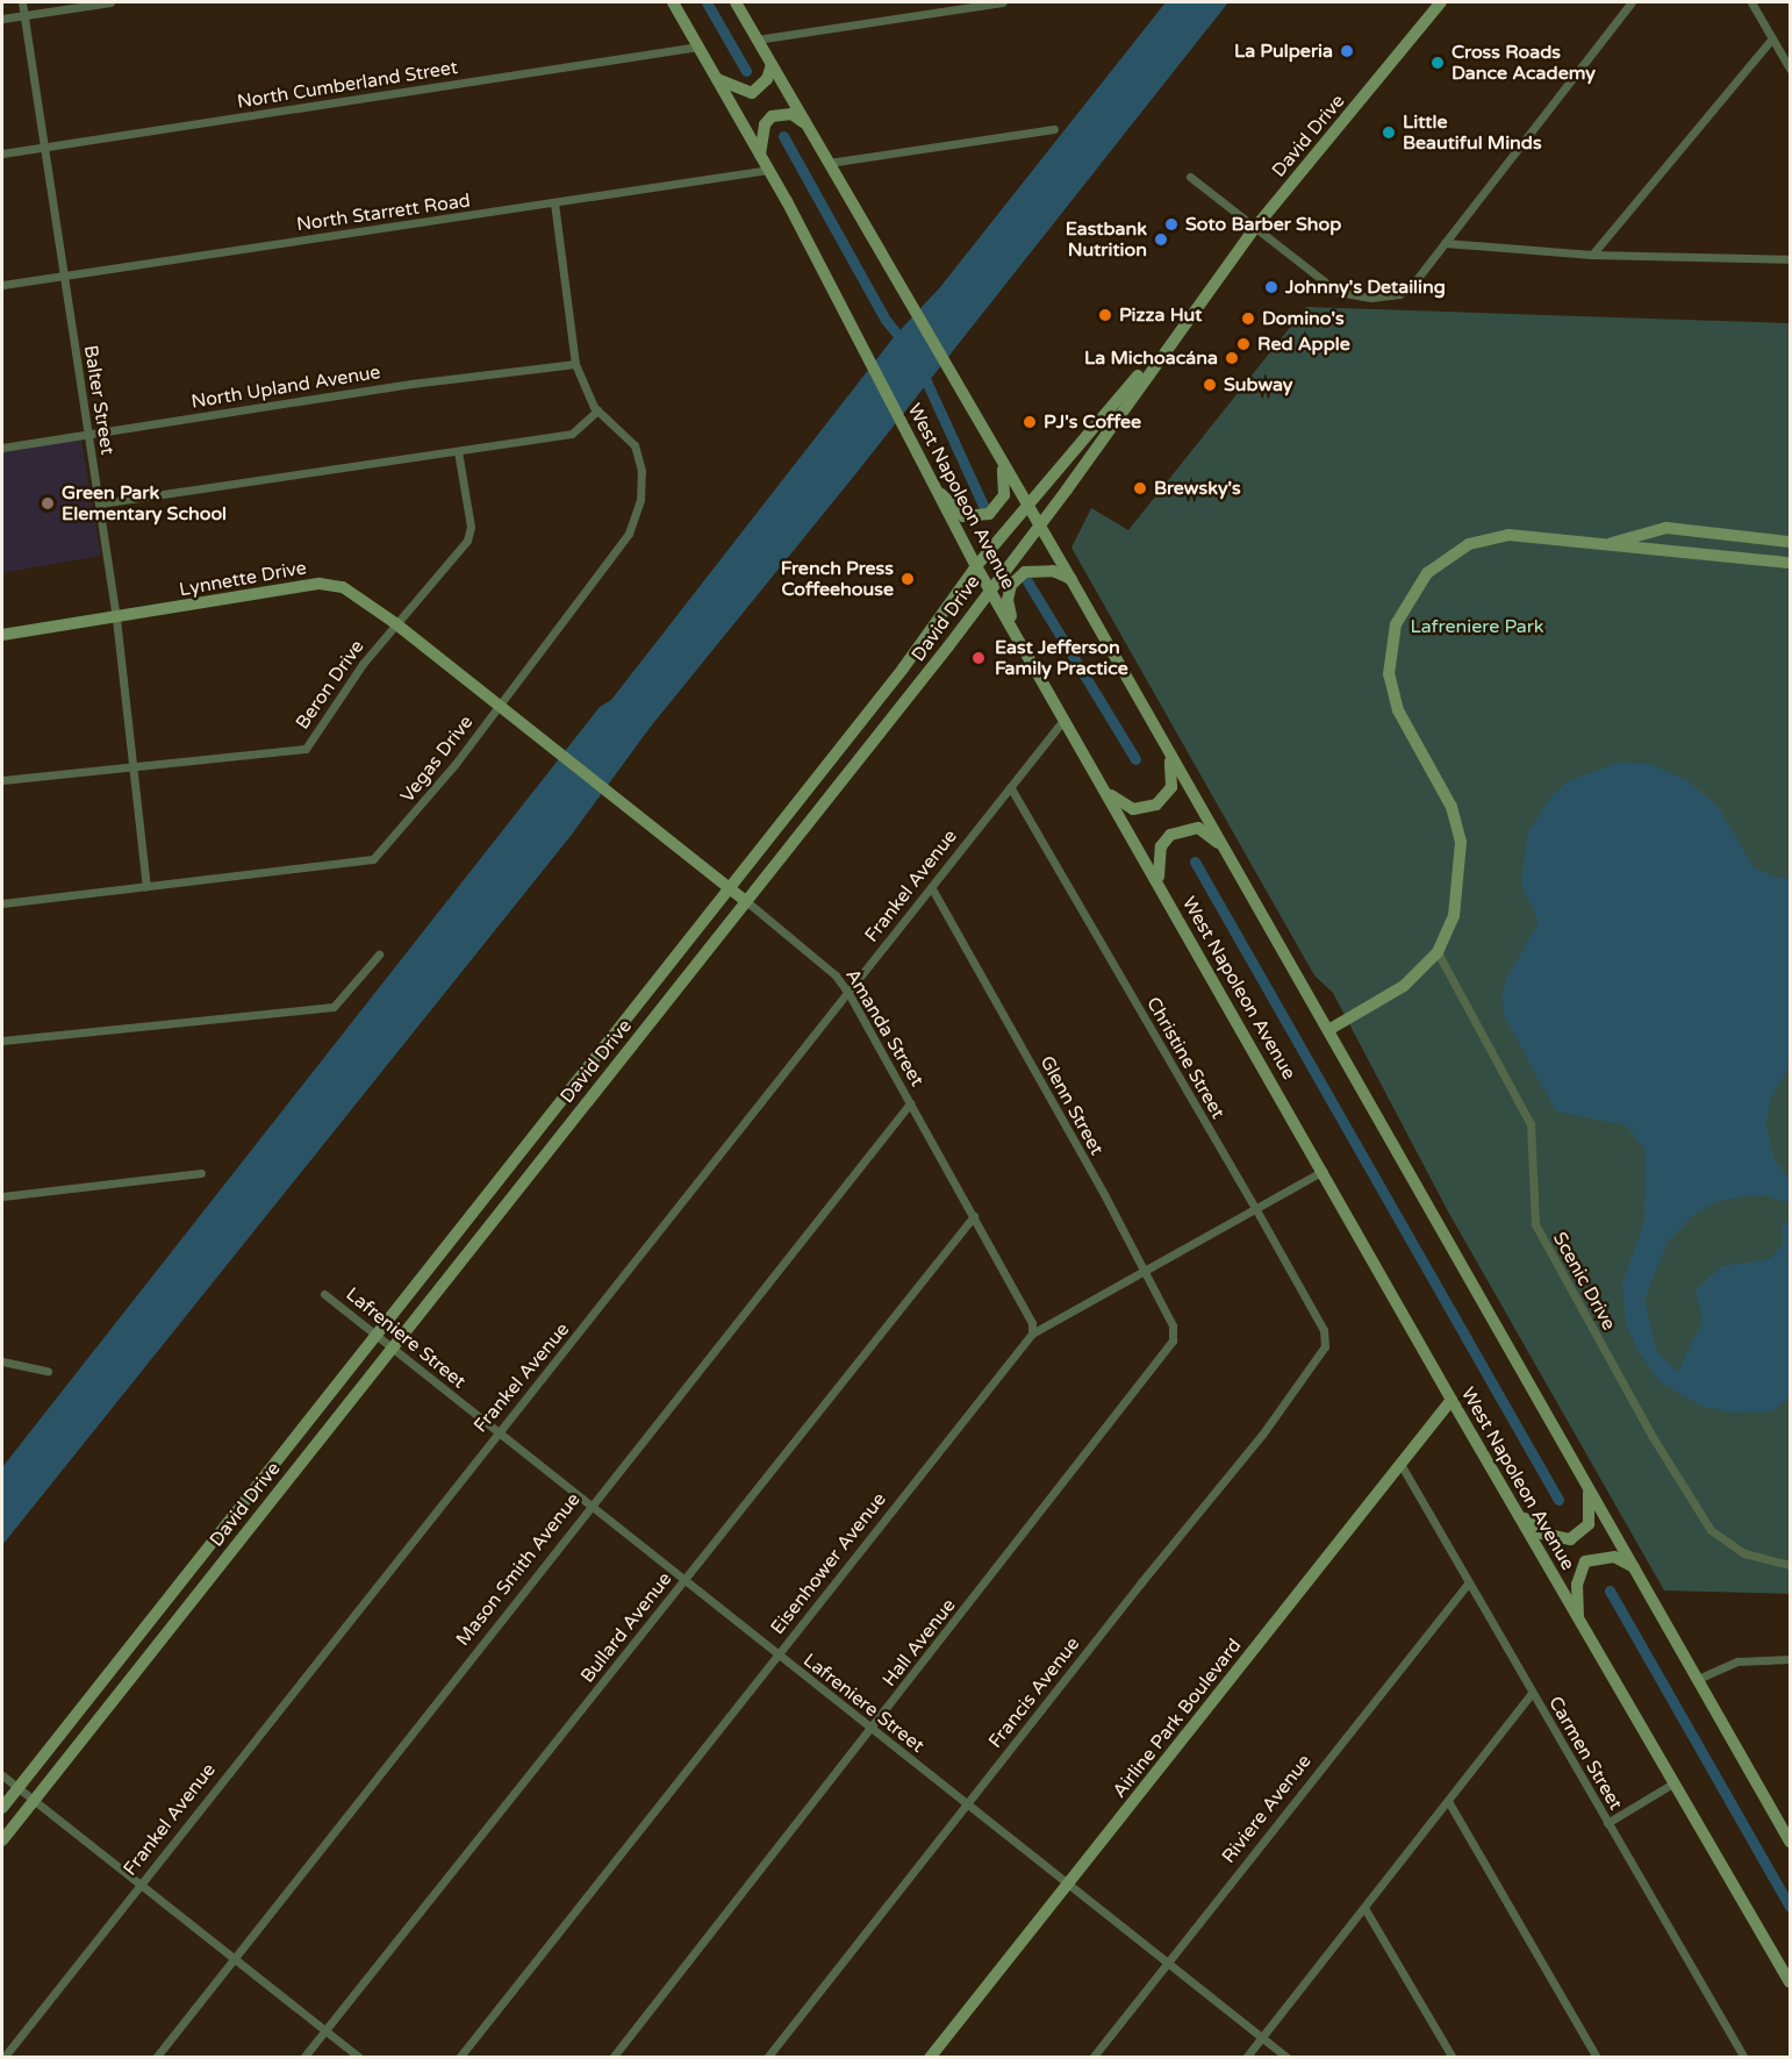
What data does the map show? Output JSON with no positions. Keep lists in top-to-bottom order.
{
  "streets": {
    "main road": [
      "David Drive",
      "West Napoleon Avenue",
      "Lynnette Drive",
      "Amanda Street",
      "Airline Park Boulevard"
    ],
    "street": [
      "North Cumberland Street",
      "North Starrett Road",
      "North Upland Avenue",
      "Balter Street",
      "Beron Drive",
      "Vegas Drive",
      "Frankel Avenue",
      "Christine Street",
      "Glenn Street",
      "Scenic Drive",
      "Lafreniere Street",
      "Eisenhower Avenue",
      "Mason Smith Avenue",
      "Bullard Avenue",
      "Hall Avenue",
      "Francis Avenue",
      "Carmen Street",
      "Riviere Avenue"
    ]
  },
  "crossings": [
    ["North Cumberland Street", "Balter Street"],
    ["North Cumberland Street", "West Napoleon Avenue"],
    ["David Drive", "West Napoleon Avenue"],
    ["David Drive", "Amanda Street"],
    ["David Drive", "Lafreniere Street"],
    ["North Starrett Road", "Balter Street"],
    ["North Starrett Road", "West Napoleon Avenue"],
    ["North Starrett Road", "Vegas Drive"],
    ["North Upland Avenue", "Balter Street"],
    ["North Upland Avenue", "Vegas Drive"],
    ["Balter Street", "Lynnette Drive"],
    ["Balter Street", "Beron Drive"],
    ["Balter Street", "Vegas Drive"],
    ["West Napoleon Avenue", "Frankel Avenue"],
    ["West Napoleon Avenue", "Eisenhower Avenue"],
    ["West Napoleon Avenue", "Airline Park Boulevard"],
    ["Lynnette Drive", "Beron Drive"],
    ["Lynnette Drive", "Vegas Drive"],
    ["Lynnette Drive", "Amanda Street"],
    ["Frankel Avenue", "Amanda Street"],
    ["Frankel Avenue", "Christine Street"],
    ["Frankel Avenue", "Glenn Street"],
    ["Frankel Avenue", "Lafreniere Street"],
    ["Amanda Street", "Eisenhower Avenue"],
    ["Amanda Street", "Mason Smith Avenue"],
    ["Amanda Street", "Bullard Avenue"],
    ["Christine Street", "Eisenhower Avenue"],
    ["Christine Street", "Francis Avenue"],
    ["Glenn Street", "Eisenhower Avenue"],
    ["Glenn Street", "Hall Avenue"],
    ["Lafreniere Street", "Eisenhower Avenue"],
    ["Lafreniere Street", "Mason Smith Avenue"],
    ["Lafreniere Street", "Bullard Avenue"],
    ["Lafreniere Street", "Hall Avenue"],
    ["Lafreniere Street", "Francis Avenue"],
    ["Lafreniere Street", "Airline Park Boulevard"],
    ["Lafreniere Street", "Riviere Avenue"],
    ["Airline Park Boulevard", "Carmen Street"],
    ["Carmen Street", "Riviere Avenue"]
  ],
  "parks": ["Lafreniere Park"],
  "places": [
    "La Pulperia",
    "Cross Roads Dance Academy",
    "Little Beautiful Minds",
    "Soto Barber Shop",
    "Eastbank Nutrition",
    "Johnny's Detailing",
    "Pizza Hut",
    "Domino's",
    "Red Apple",
    "La Michoacána",
    "Subway",
    "PJ's Coffee",
    "Brewsky's",
    "Green Park Elementary School",
    "French Press Coffeehouse",
    "East Jefferson Family Practice"
  ]
}
